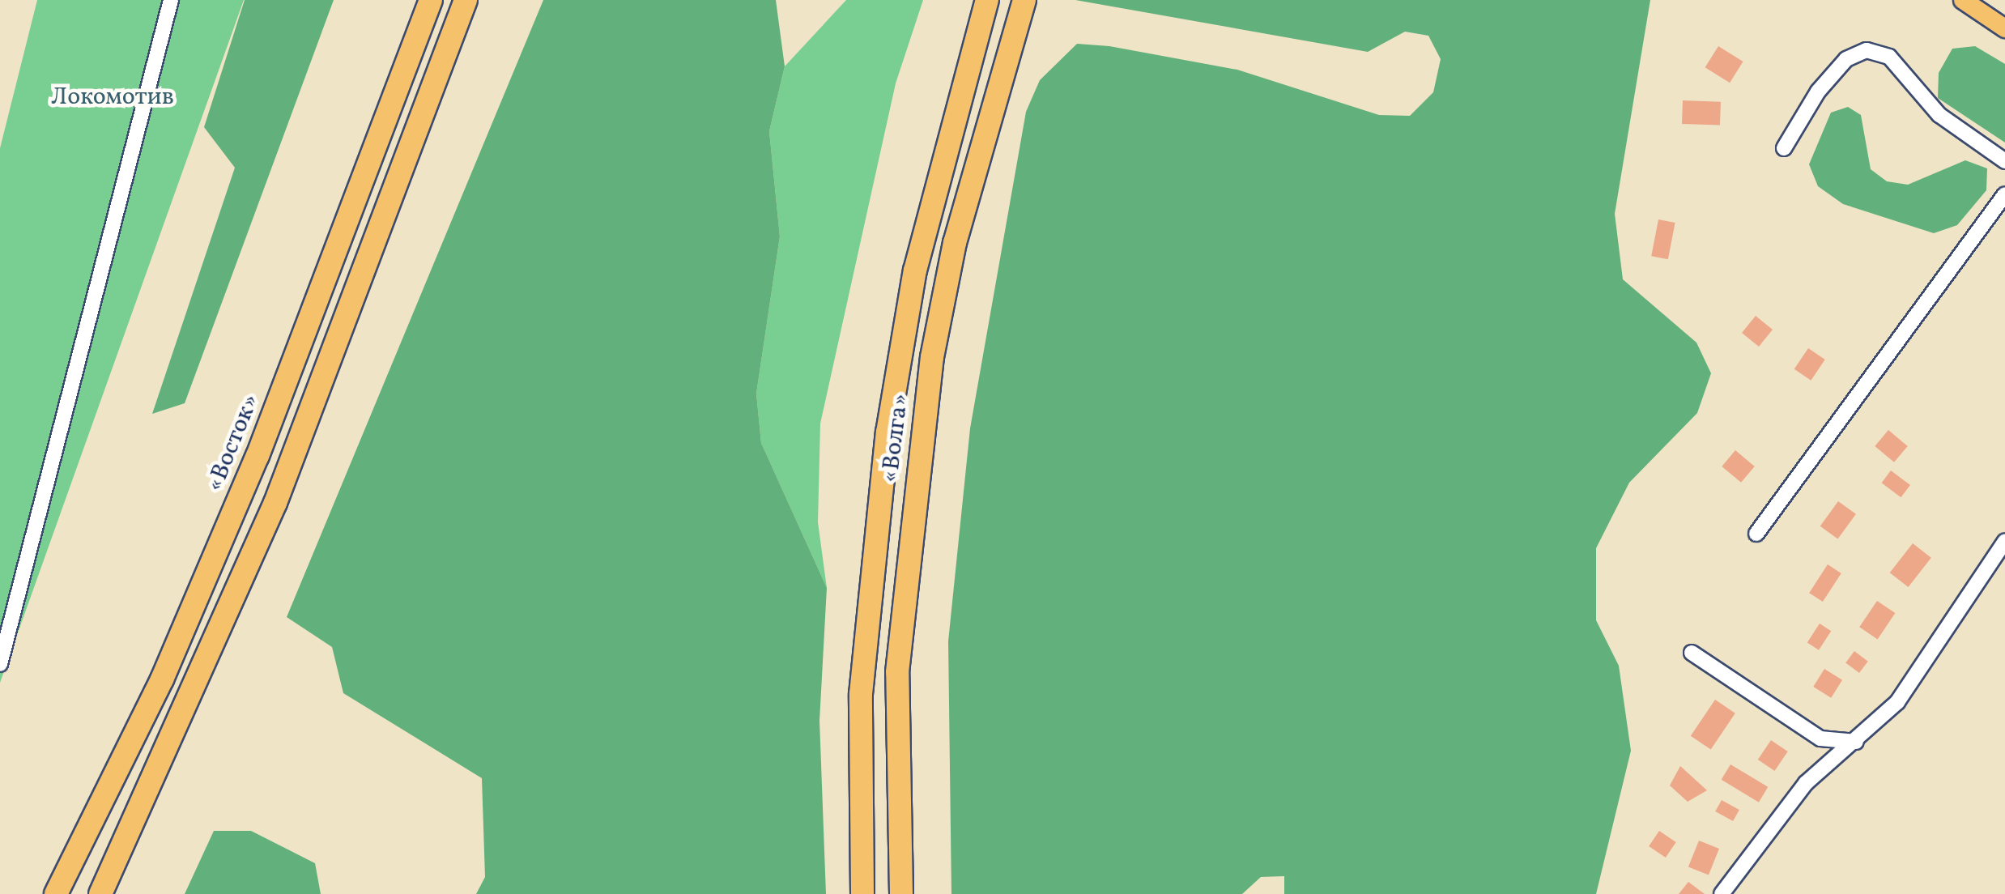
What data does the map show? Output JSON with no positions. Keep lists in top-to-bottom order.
{
  "streets": {
    "highway": ["«Волга»", "«Восток»"]
  },
  "parks": ["Локомотив"]
}
